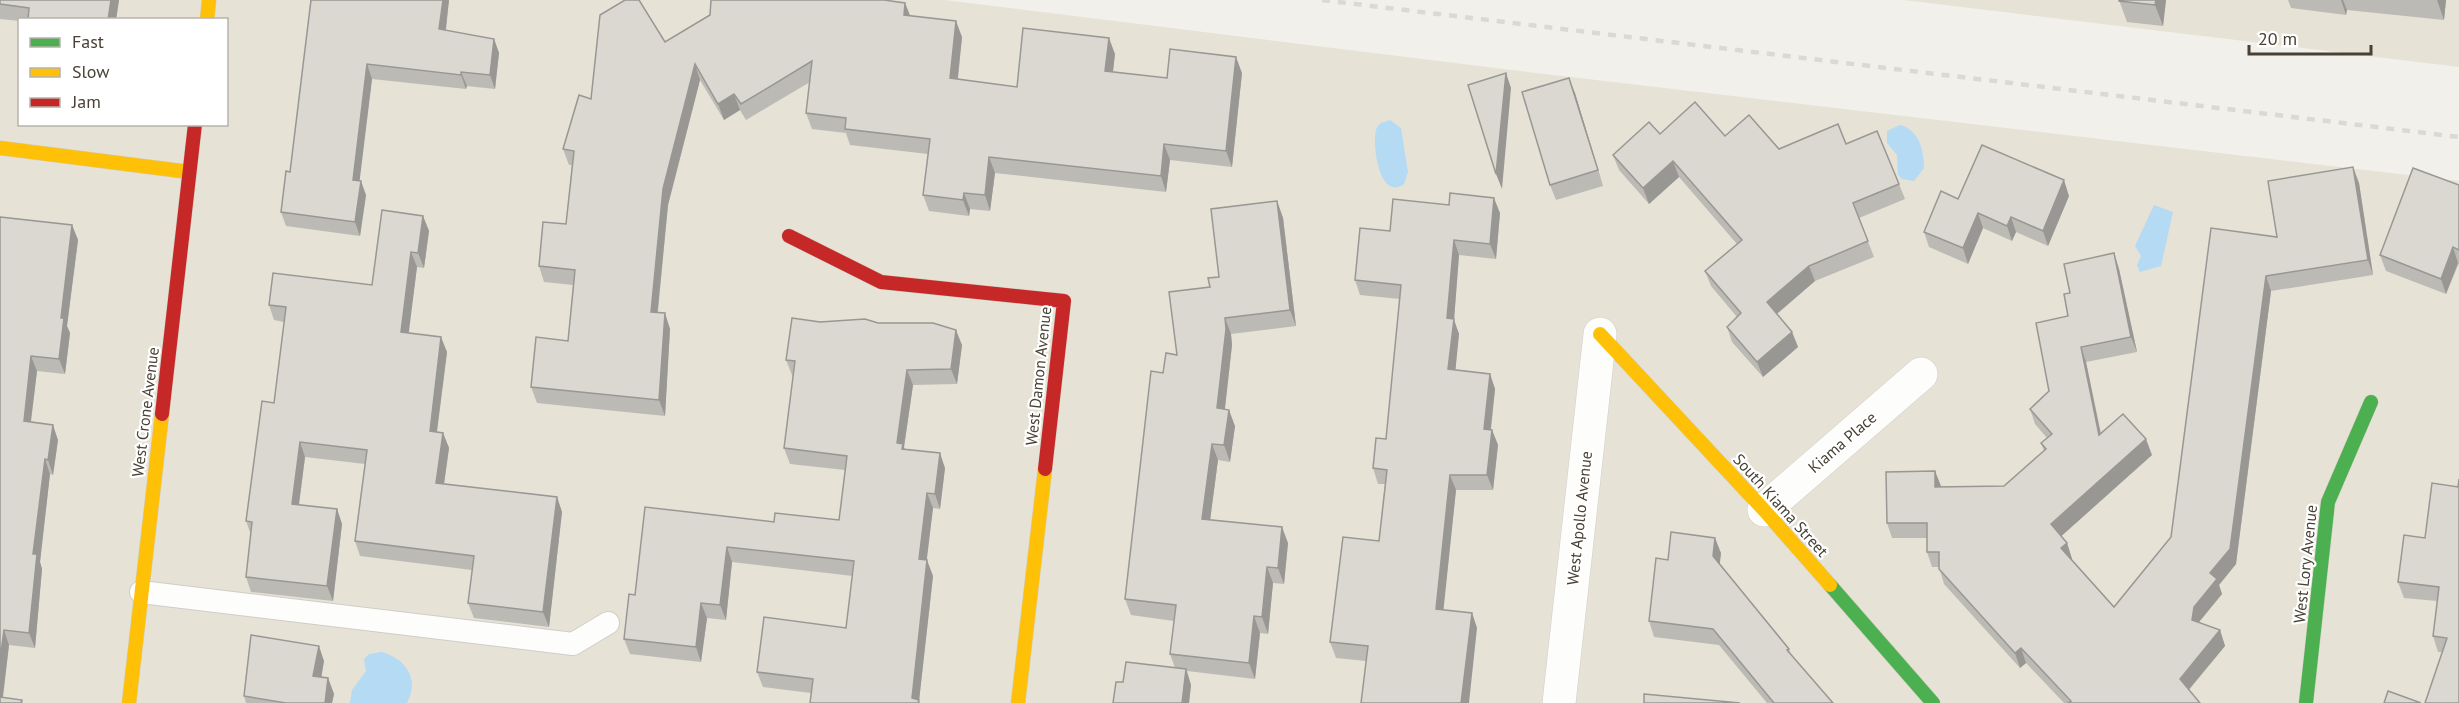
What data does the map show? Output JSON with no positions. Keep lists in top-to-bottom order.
{
  "streets": {
    "street": [
      "West Damon Avenue",
      "West Crone Avenue",
      "Kiama Place",
      "South Kiama Street",
      "West Apollo Avenue",
      "West Lory Avenue"
    ]
  },
  "crossings": [
    ["Kiama Place", "South Kiama Street"],
    ["South Kiama Street", "West Apollo Avenue"]
  ],
  "legend": ["Fast", "Slow", "Jam"],
  "scale_bar": "20 m"
}
